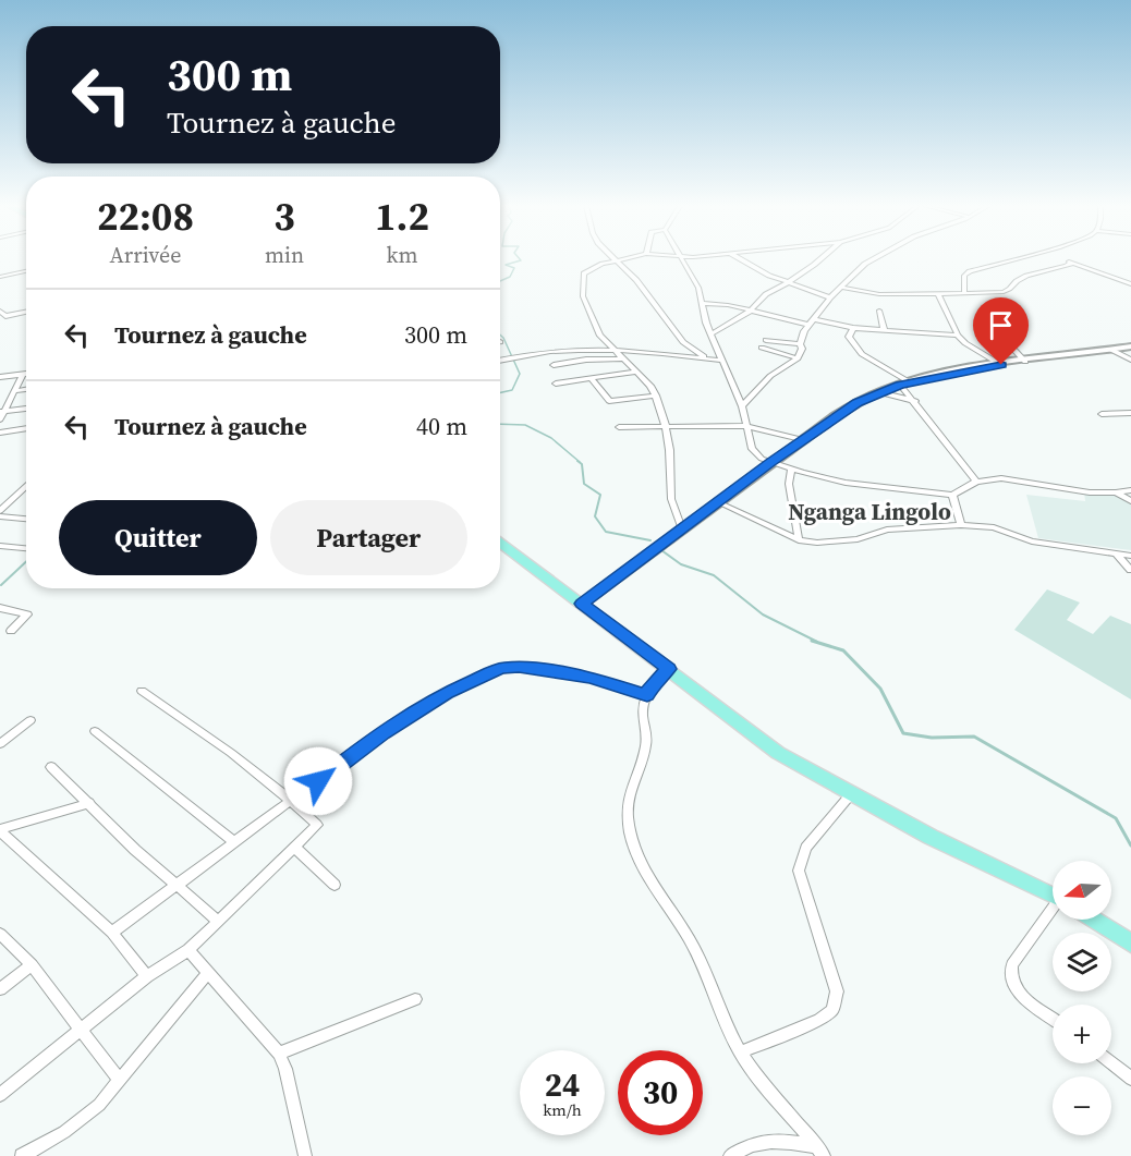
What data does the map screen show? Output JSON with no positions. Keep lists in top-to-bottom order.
{
  "districts": ["Nganga Lingolo"],
  "north": "left",
  "page": {
    "turn": ["300 m", "Tournez à gauche"],
    "eta": [
      "22:08",
      "Arrivée",
      "3",
      "min",
      "1.2",
      "km"
    ],
    "list": [
      {
        "name": "Tournez à gauche",
        "value": "300 m"
      },
      {
        "name": "Tournez à gauche",
        "value": "40 m"
      }
    ],
    "buttons": ["Quitter", "Partager"],
    "map_buttons": ["+", "−"],
    "speed": "24 km/h",
    "limit": "30"
  }
}
